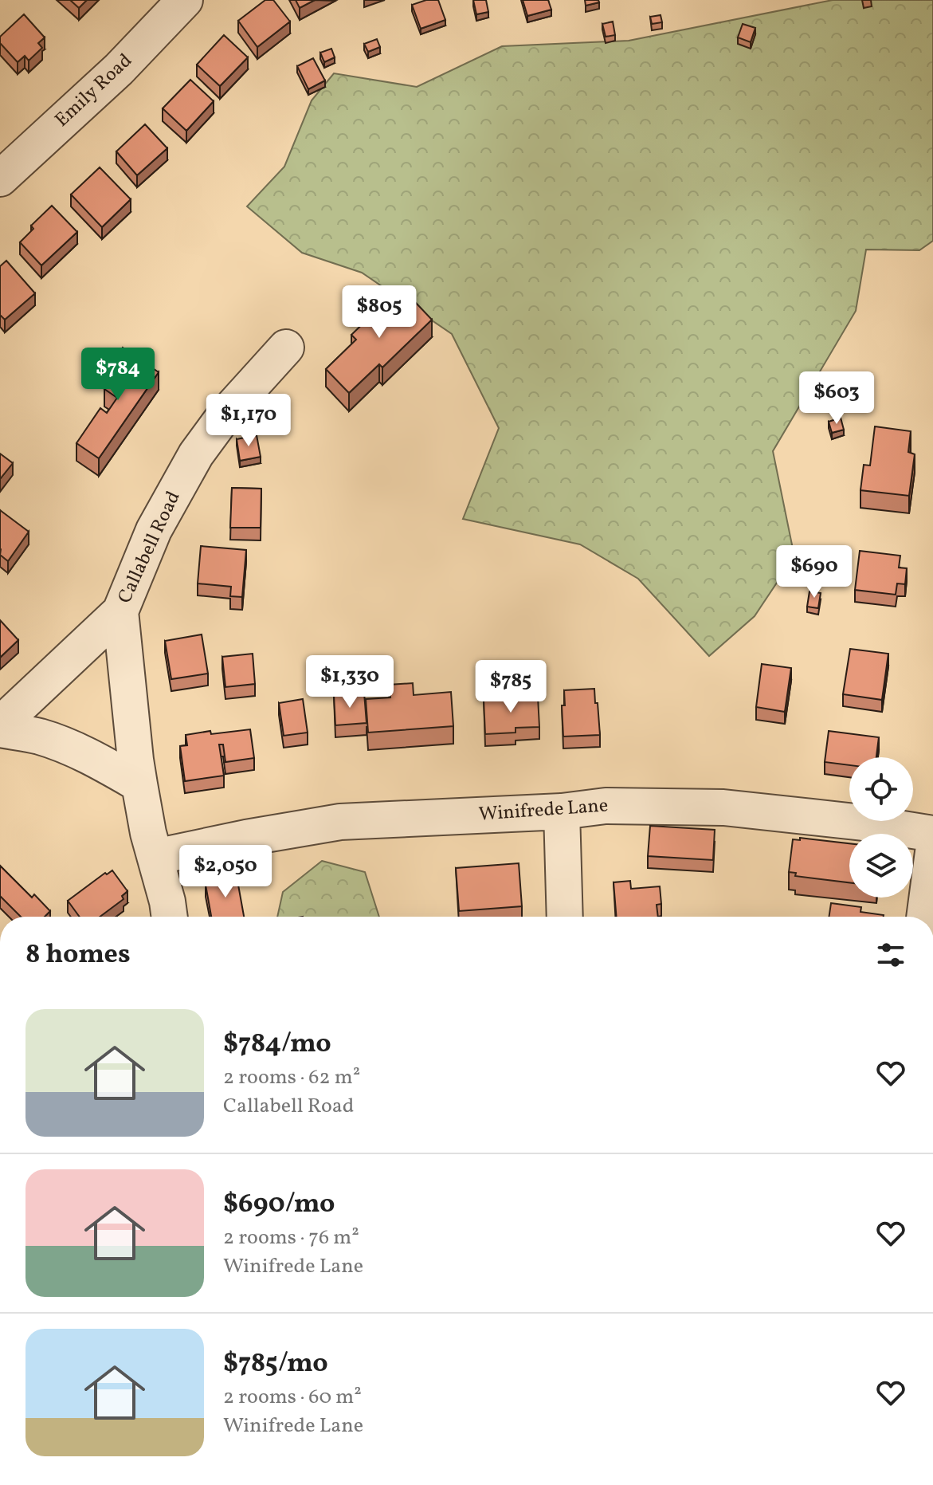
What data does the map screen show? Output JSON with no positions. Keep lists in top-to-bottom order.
{
  "streets": {
    "street": ["Emily Road", "Callabell Road", "Winifrede Lane"]
  },
  "crossings": [
    ["Callabell Road", "Winifrede Lane"]
  ],
  "page": {
    "price": [
      "$805",
      "$784",
      "$603",
      "$1,170",
      "$690",
      "$1,330",
      "$785",
      "$2,050"
    ],
    "heading": "8 homes",
    "list": [
      {
        "name": "$784/mo",
        "note": "2 rooms · 62 m² · Callabell Road"
      },
      {
        "name": "$690/mo",
        "note": "2 rooms · 76 m² · Winifrede Lane"
      },
      {
        "name": "$785/mo",
        "note": "2 rooms · 60 m² · Winifrede Lane"
      }
    ]
  }
}
